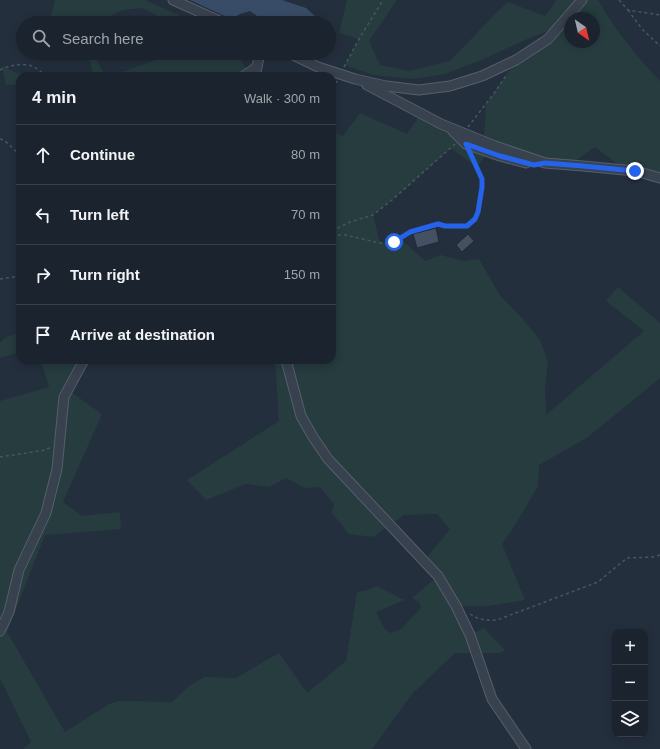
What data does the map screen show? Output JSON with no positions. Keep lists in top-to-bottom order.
{
  "north": "bottom right",
  "page": {
    "search": "Search here",
    "heading": ["4 min", "Walk · 300 m"],
    "list": [
      ["Continue", "80 m"],
      ["Turn left", "70 m"],
      ["Turn right", "150 m"],
      "Arrive at destination"
    ],
    "map_buttons": ["+", "−"]
  }
}
